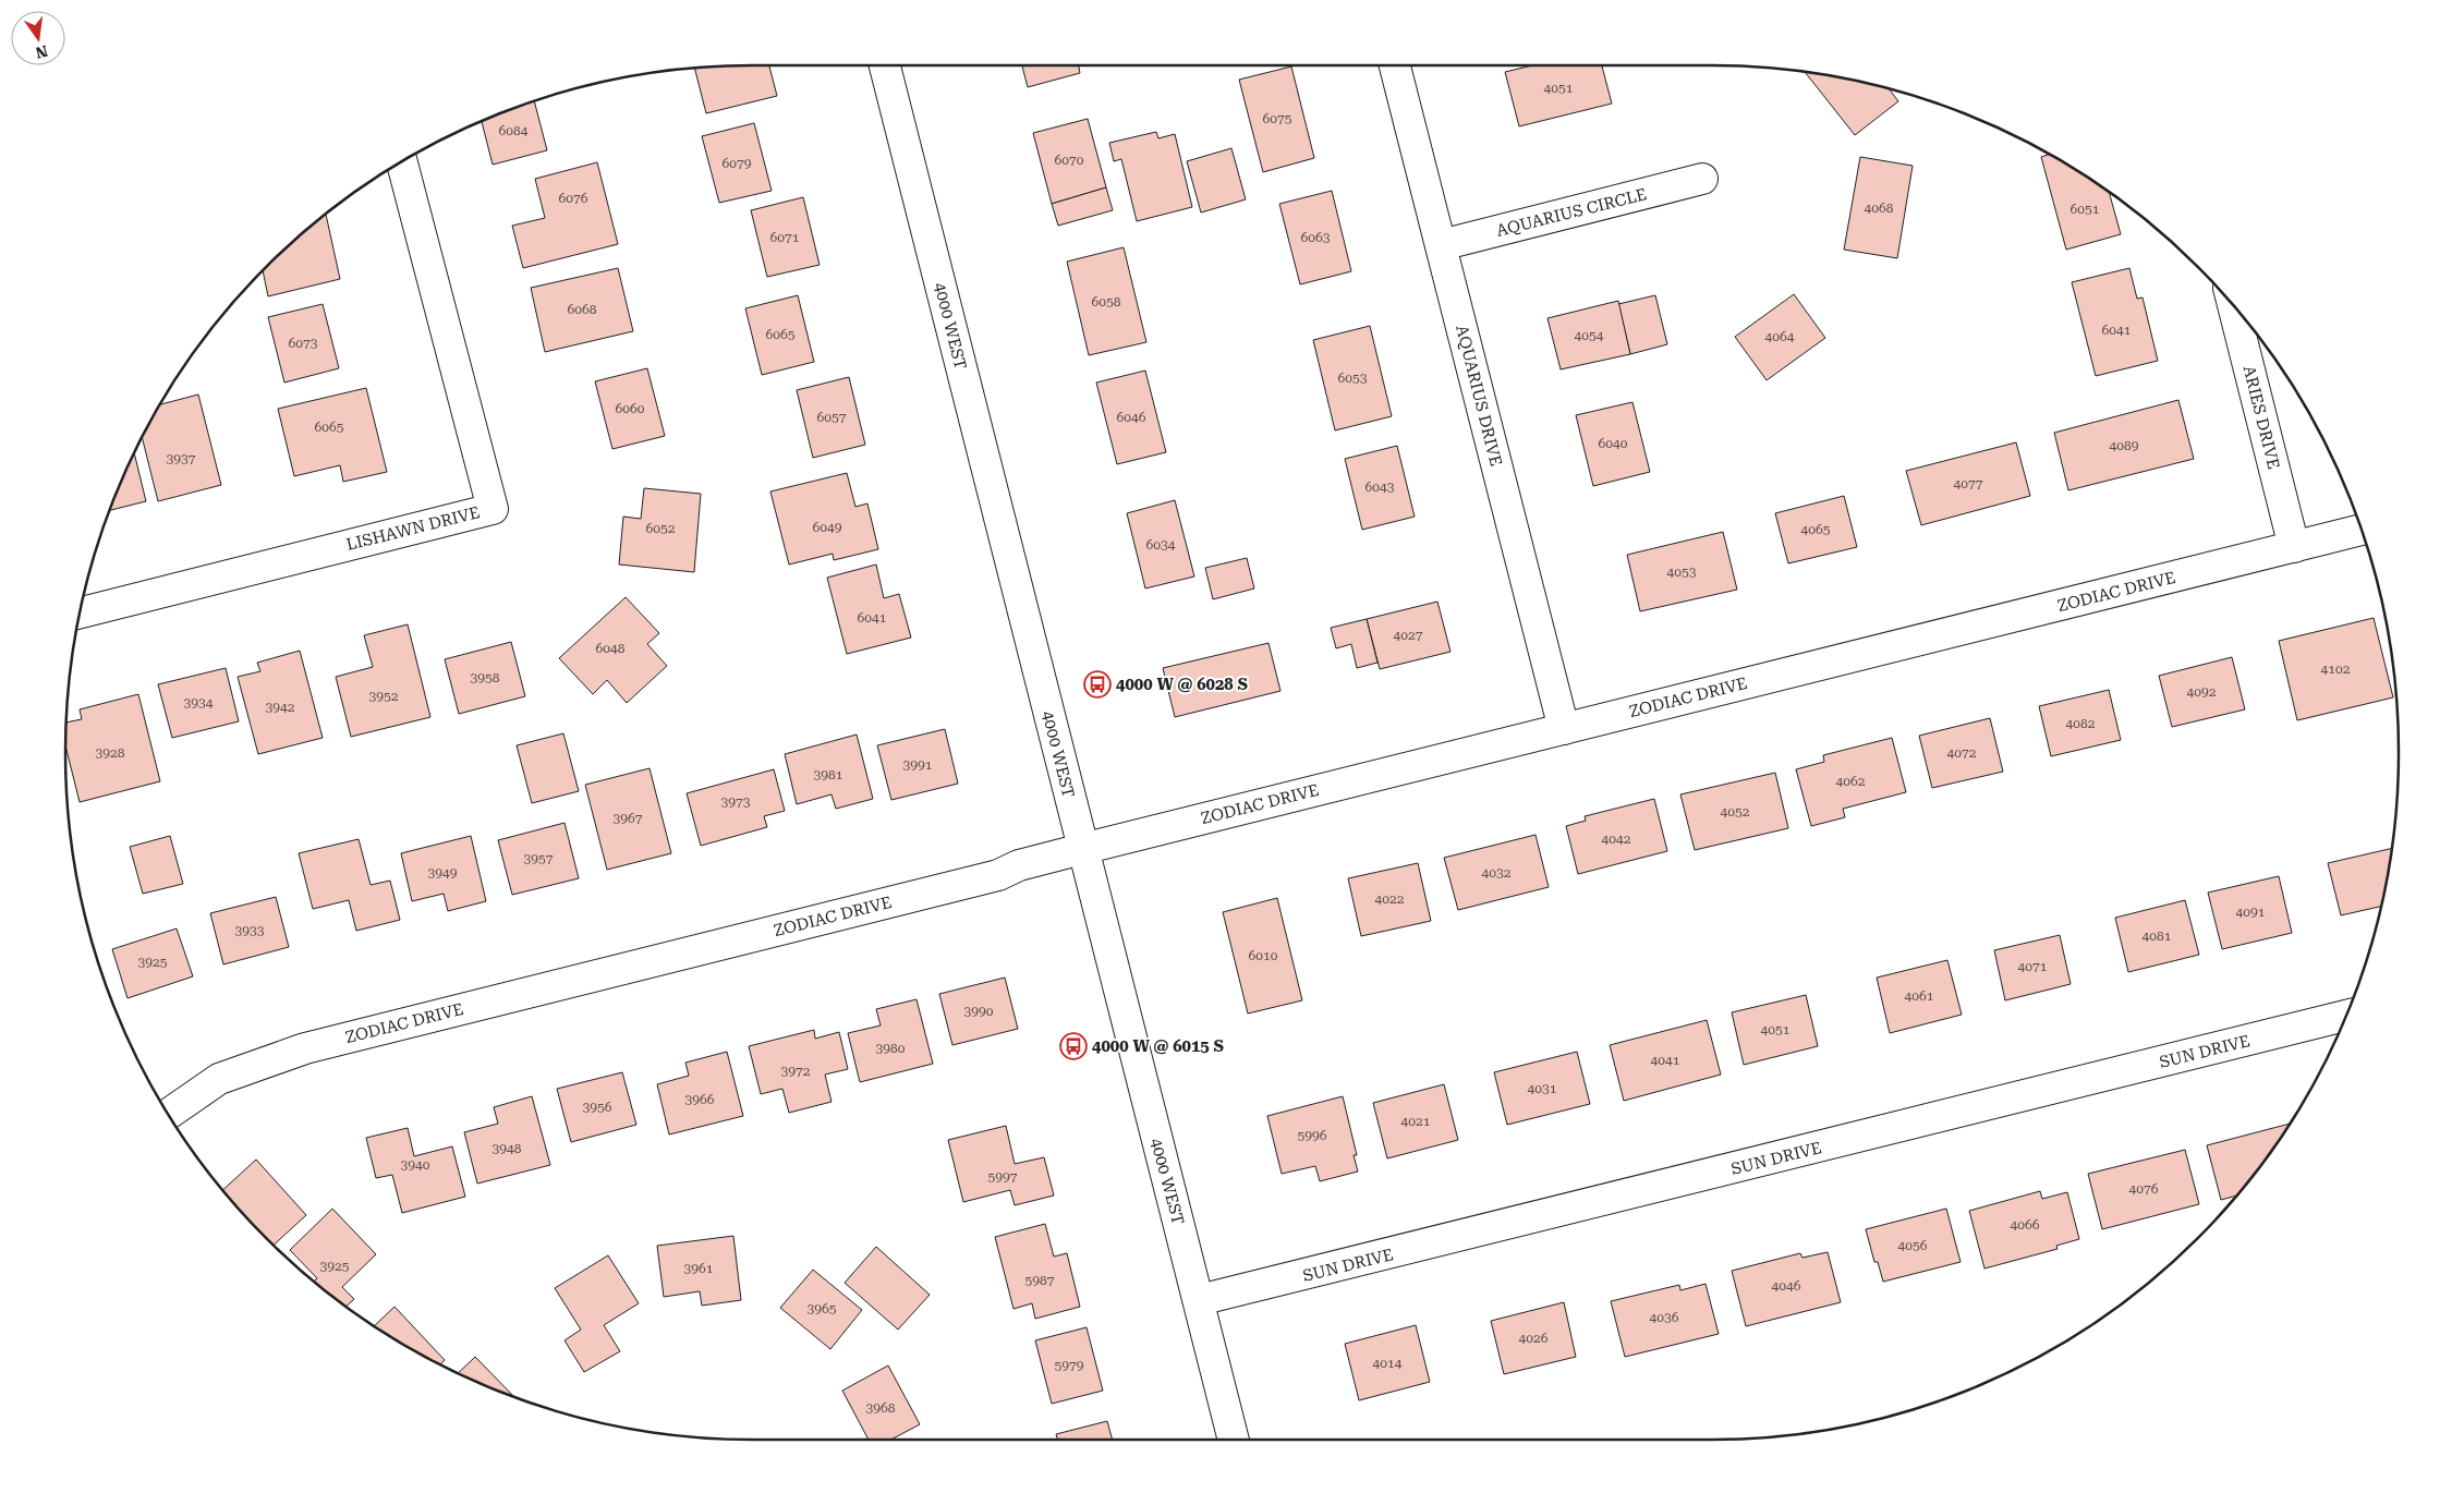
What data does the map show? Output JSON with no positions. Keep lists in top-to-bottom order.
{
  "streets": {
    "street": [
      "AQUARIUS CIRCLE",
      "4000 WEST",
      "AQUARIUS DRIVE",
      "ARIES DRIVE",
      "LISHAWN DRIVE",
      "ZODIAC DRIVE",
      "SUN DRIVE"
    ]
  },
  "crossings": [
    ["AQUARIUS CIRCLE", "AQUARIUS DRIVE"],
    ["4000 WEST", "ZODIAC DRIVE"],
    ["4000 WEST", "SUN DRIVE"],
    ["AQUARIUS DRIVE", "ZODIAC DRIVE"],
    ["ARIES DRIVE", "ZODIAC DRIVE"]
  ],
  "places": {
    "bus stop": ["4000 W @ 6028 S", "4000 W @ 6015 S"]
  },
  "house_numbers": [
    "4051",
    "6075",
    "6084",
    "6070",
    "6079",
    "6076",
    "4068",
    "6051",
    "6071",
    "6063",
    "6058",
    "6068",
    "6041",
    "6065",
    "4054",
    "4064",
    "6073",
    "6053",
    "6060",
    "6057",
    "6046",
    "6065",
    "6040",
    "4089",
    "3937",
    "4077",
    "6043",
    "6049",
    "6052",
    "4065",
    "6034",
    "4053",
    "6041",
    "4027",
    "6048",
    "4102",
    "3958",
    "4092",
    "3952",
    "3934",
    "3942",
    "4082",
    "3928",
    "4072",
    "3991",
    "3981",
    "4062",
    "3973",
    "4052",
    "3967",
    "4042",
    "3957",
    "3949",
    "4032",
    "4022",
    "4091",
    "3933",
    "4081",
    "6010",
    "3925",
    "4071",
    "4061",
    "3990",
    "4051",
    "3980",
    "4041",
    "3972",
    "4031",
    "3966",
    "3956",
    "4021",
    "5996",
    "3948",
    "3940",
    "5997",
    "4076",
    "4066",
    "4056",
    "3925",
    "3961",
    "5987",
    "4046",
    "3965",
    "4036",
    "4026",
    "4014",
    "5979",
    "3968"
  ],
  "north": "bottom"
}
